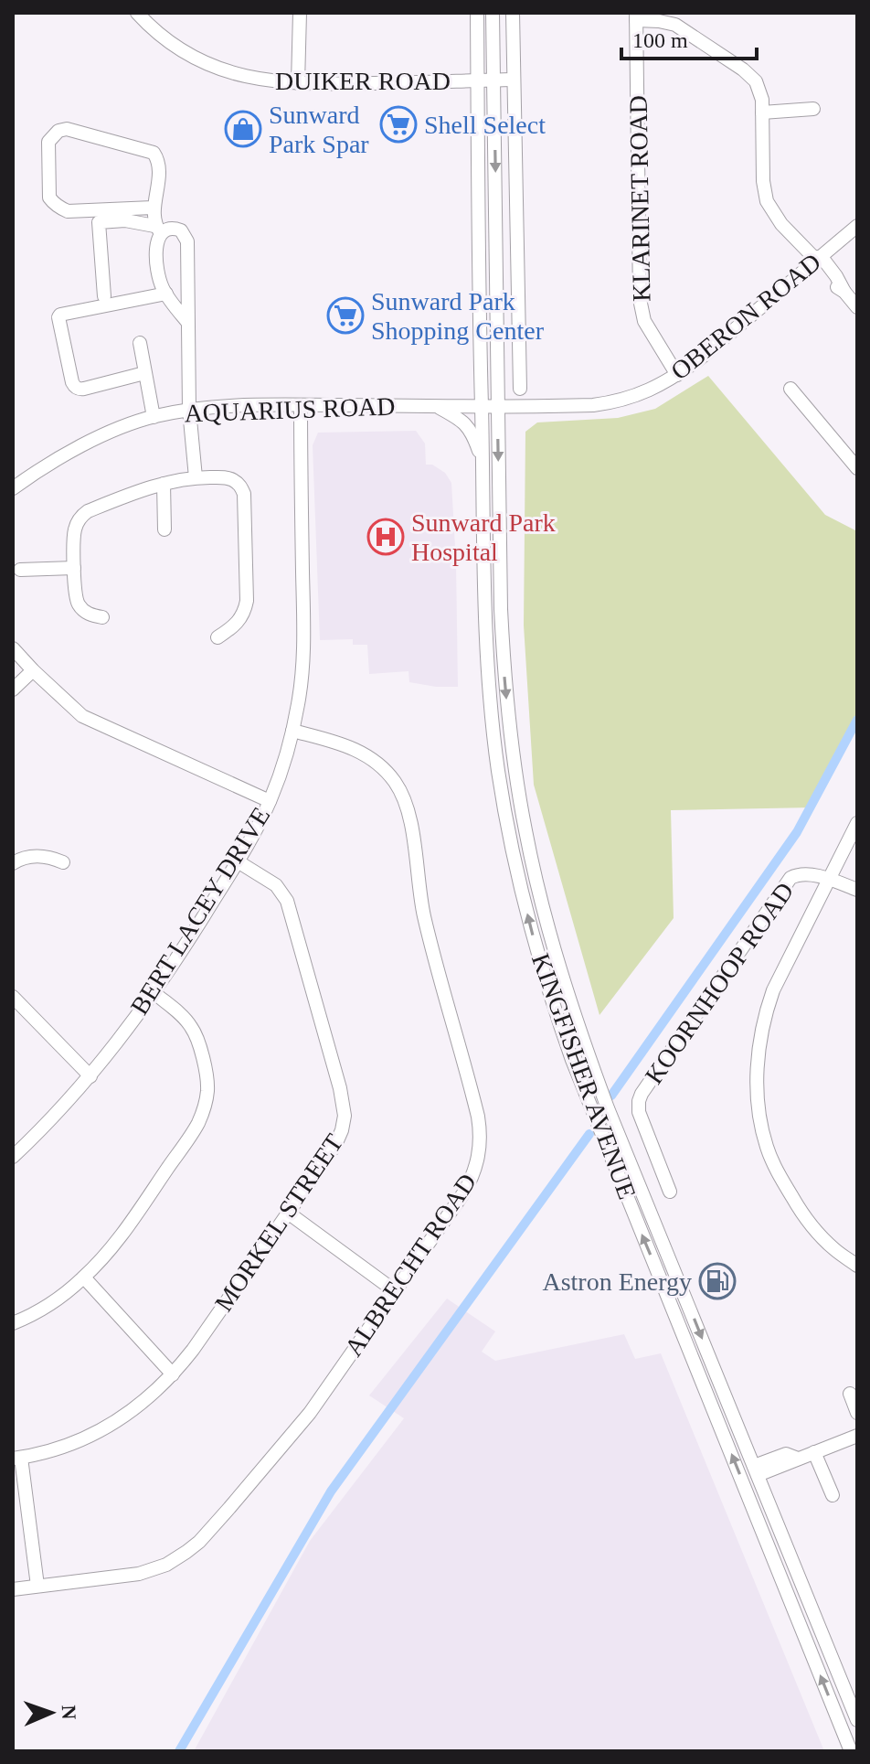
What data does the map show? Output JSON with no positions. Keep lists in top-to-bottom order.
{
  "streets": {
    "street": [
      "DUIKER ROAD",
      "KLARINET ROAD",
      "OBERON ROAD",
      "AQUARIUS ROAD",
      "BERT LACEY DRIVE",
      "KOORNHOOP ROAD",
      "KINGFISHER AVENUE",
      "MORKEL STREET",
      "ALBRECHT ROAD"
    ]
  },
  "crossings": [
    ["DUIKER ROAD", "KINGFISHER AVENUE"],
    ["KLARINET ROAD", "OBERON ROAD"],
    ["OBERON ROAD", "AQUARIUS ROAD"],
    ["OBERON ROAD", "KINGFISHER AVENUE"],
    ["AQUARIUS ROAD", "BERT LACEY DRIVE"],
    ["AQUARIUS ROAD", "KINGFISHER AVENUE"],
    ["BERT LACEY DRIVE", "MORKEL STREET"],
    ["BERT LACEY DRIVE", "ALBRECHT ROAD"]
  ],
  "places": {
    "supermarket": ["Shell Select", "Sunward Park Shopping Center"],
    "shop": ["Sunward Park Spar"],
    "hospital": ["Sunward Park Hospital"],
    "fuel station": ["Astron Energy"]
  },
  "scale_bar": "100 m",
  "north": "right"
}
